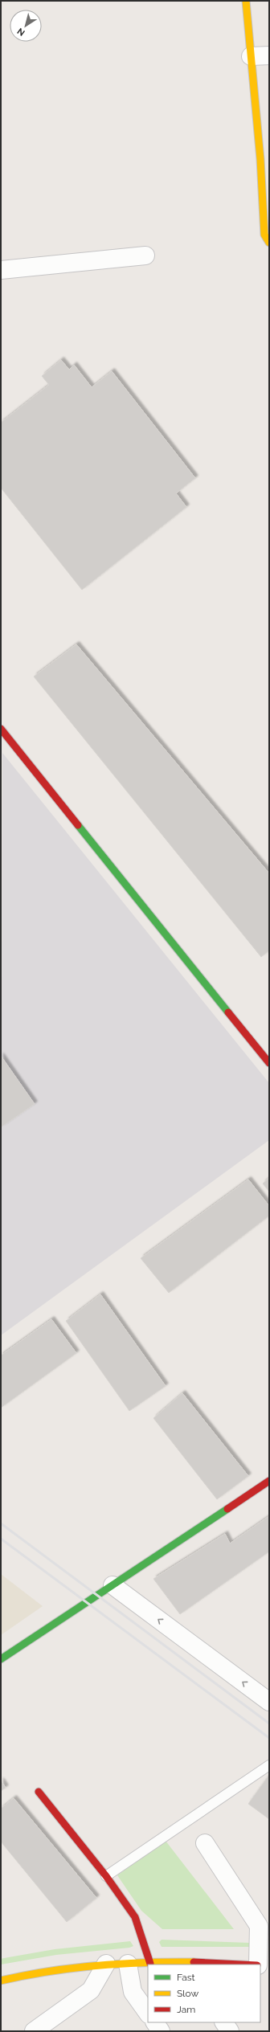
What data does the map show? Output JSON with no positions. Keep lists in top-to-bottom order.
{
  "legend": ["Fast", "Slow", "Jam"],
  "north": "bottom left"
}
